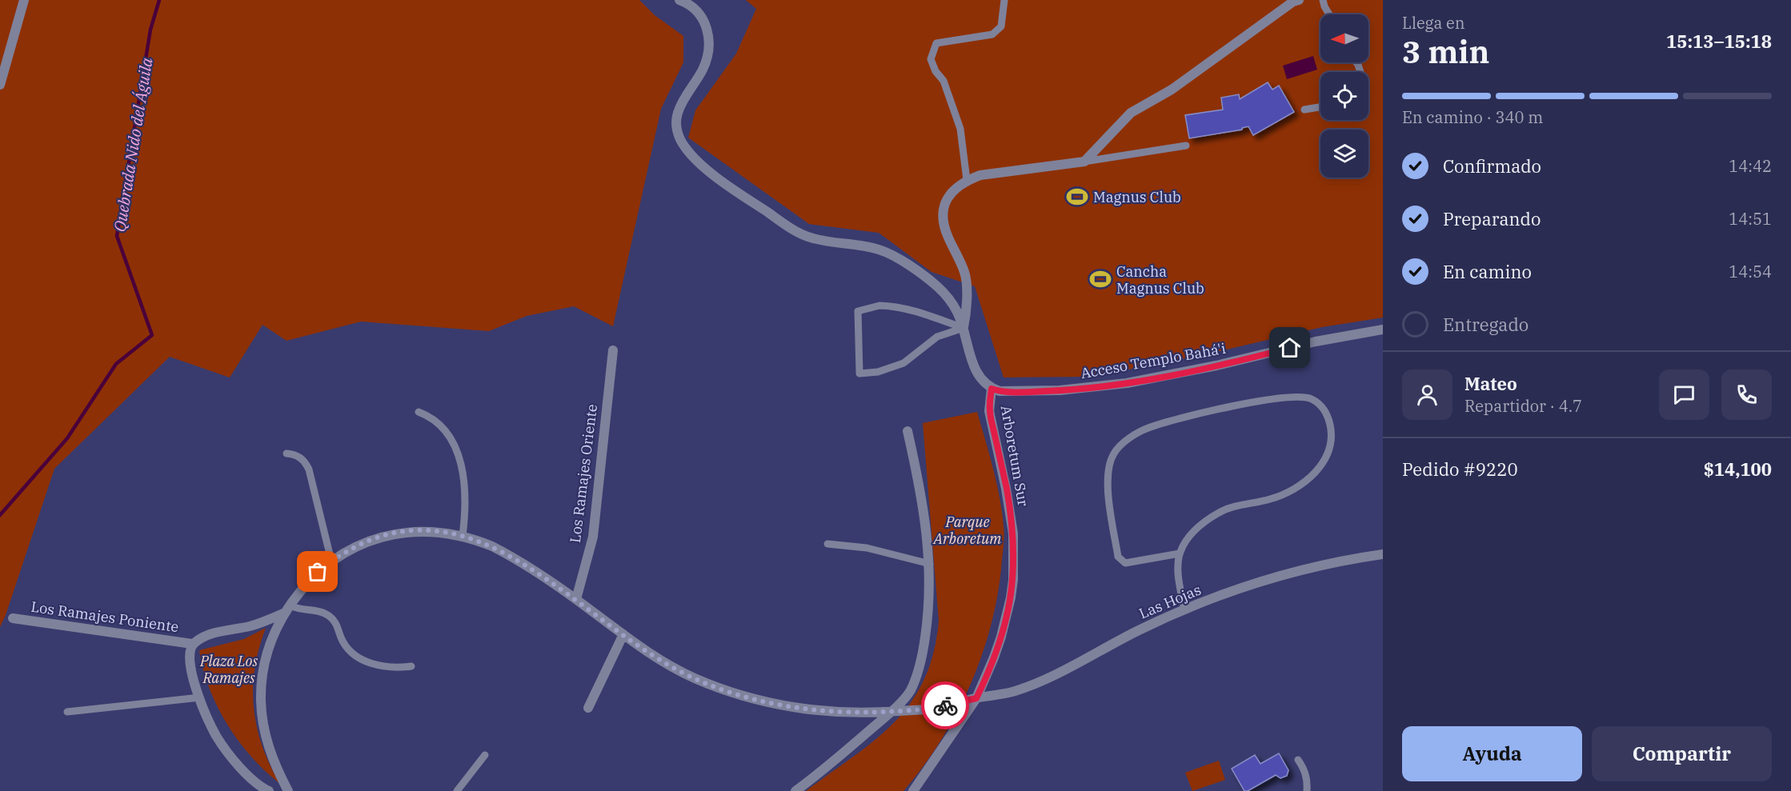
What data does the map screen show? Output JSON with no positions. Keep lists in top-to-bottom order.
{
  "streets": {
    "street": [
      "Acceso Templo Bahá'i",
      "Arboretum Sur",
      "Los Ramajes Oriente",
      "Las Hojas",
      "Los Ramajes Poniente"
    ]
  },
  "crossings": [
    ["Acceso Templo Bahá'i", "Arboretum Sur"],
    ["Arboretum Sur", "Las Hojas"]
  ],
  "water": ["Quebrada Nido del Águila"],
  "parks": ["Parque Arboretum", "Plaza Los Ramajes"],
  "places": {
    "sports": ["Magnus Club", "Cancha Magnus Club"]
  },
  "north": "left",
  "page": {
    "heading": ["3 min", "Llega en", "15:13–15:18"],
    "panel": [
      "Mateo",
      "Repartidor · 4.7",
      "Pedido #9220",
      "$14,100"
    ],
    "bar": "En camino · 340 m",
    "list": [
      ["Confirmado", "14:42"],
      ["Preparando", "14:51"],
      ["En camino", "14:54"],
      "Entregado"
    ],
    "buttons": ["Ayuda", "Compartir"]
  }
}
